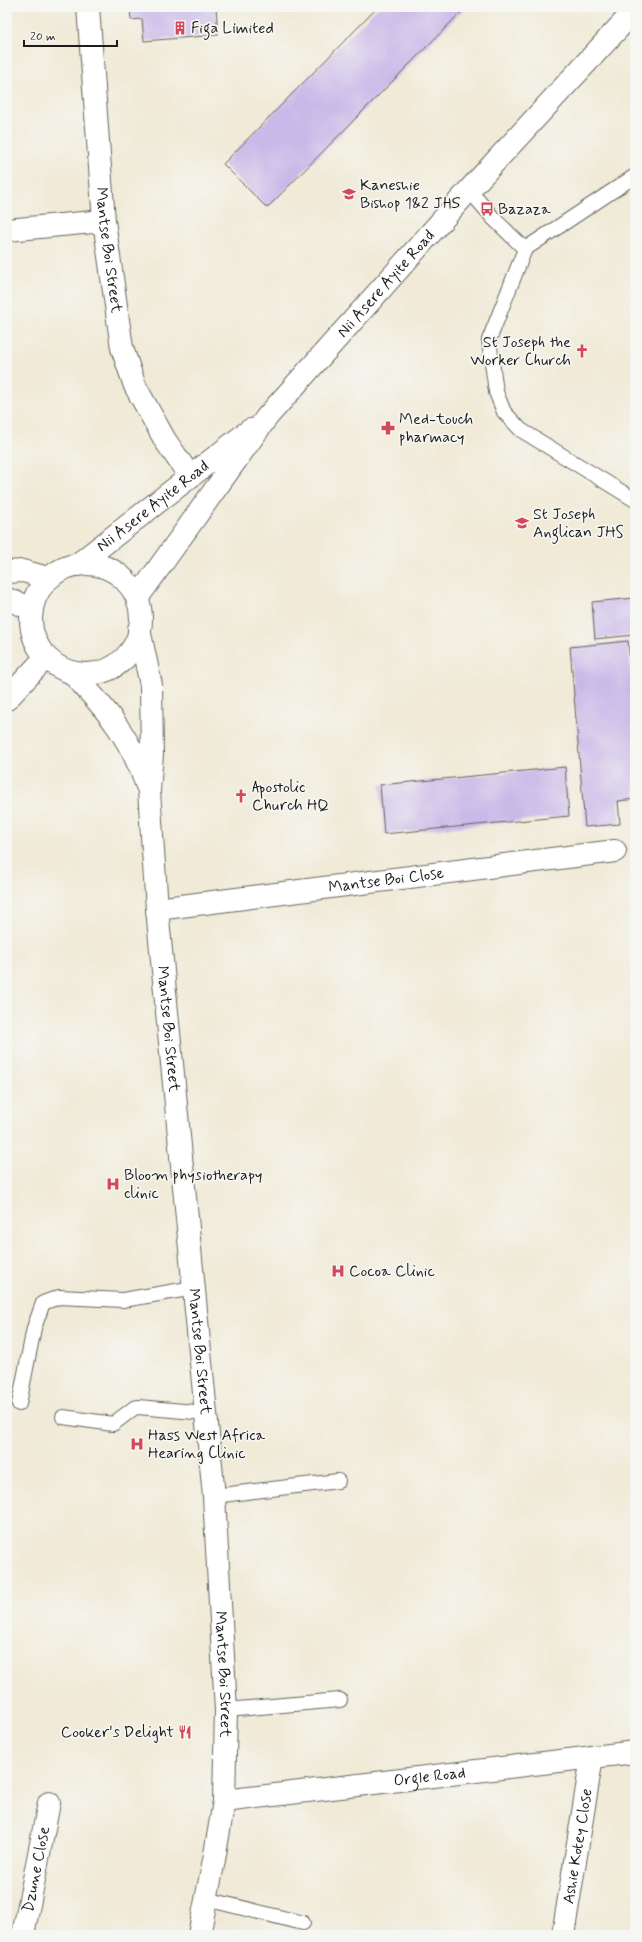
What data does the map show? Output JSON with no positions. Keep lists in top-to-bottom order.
{
  "streets": {
    "street": [
      "Mantse Boi Street",
      "Nii Asere Ayite Road",
      "Mantse Boi Close",
      "Orgle Road",
      "Ashie Kotey Close",
      "Dzune Close"
    ]
  },
  "crossings": [
    ["Mantse Boi Street", "Nii Asere Ayite Road"],
    ["Mantse Boi Street", "Mantse Boi Close"],
    ["Mantse Boi Street", "Orgle Road"],
    ["Orgle Road", "Ashie Kotey Close"]
  ],
  "places": {
    "building": ["Figa Limited"],
    "school or university": ["Kaneshie Bishop 1&2 JHS", "St Joseph Anglican JHS"],
    "bus stop": ["Bazaza"],
    "church": ["St Joseph the Worker Church", "Apostolic Church HQ"],
    "pharmacy": ["Med-touch pharmacy"],
    "hospital": ["Bloom physiotherapy clinic", "Cocoa Clinic", "Hass West Africa Hearing Clinic"],
    "restaurant": ["Cooker's Delight"]
  },
  "scale_bar": "20 m"
}
